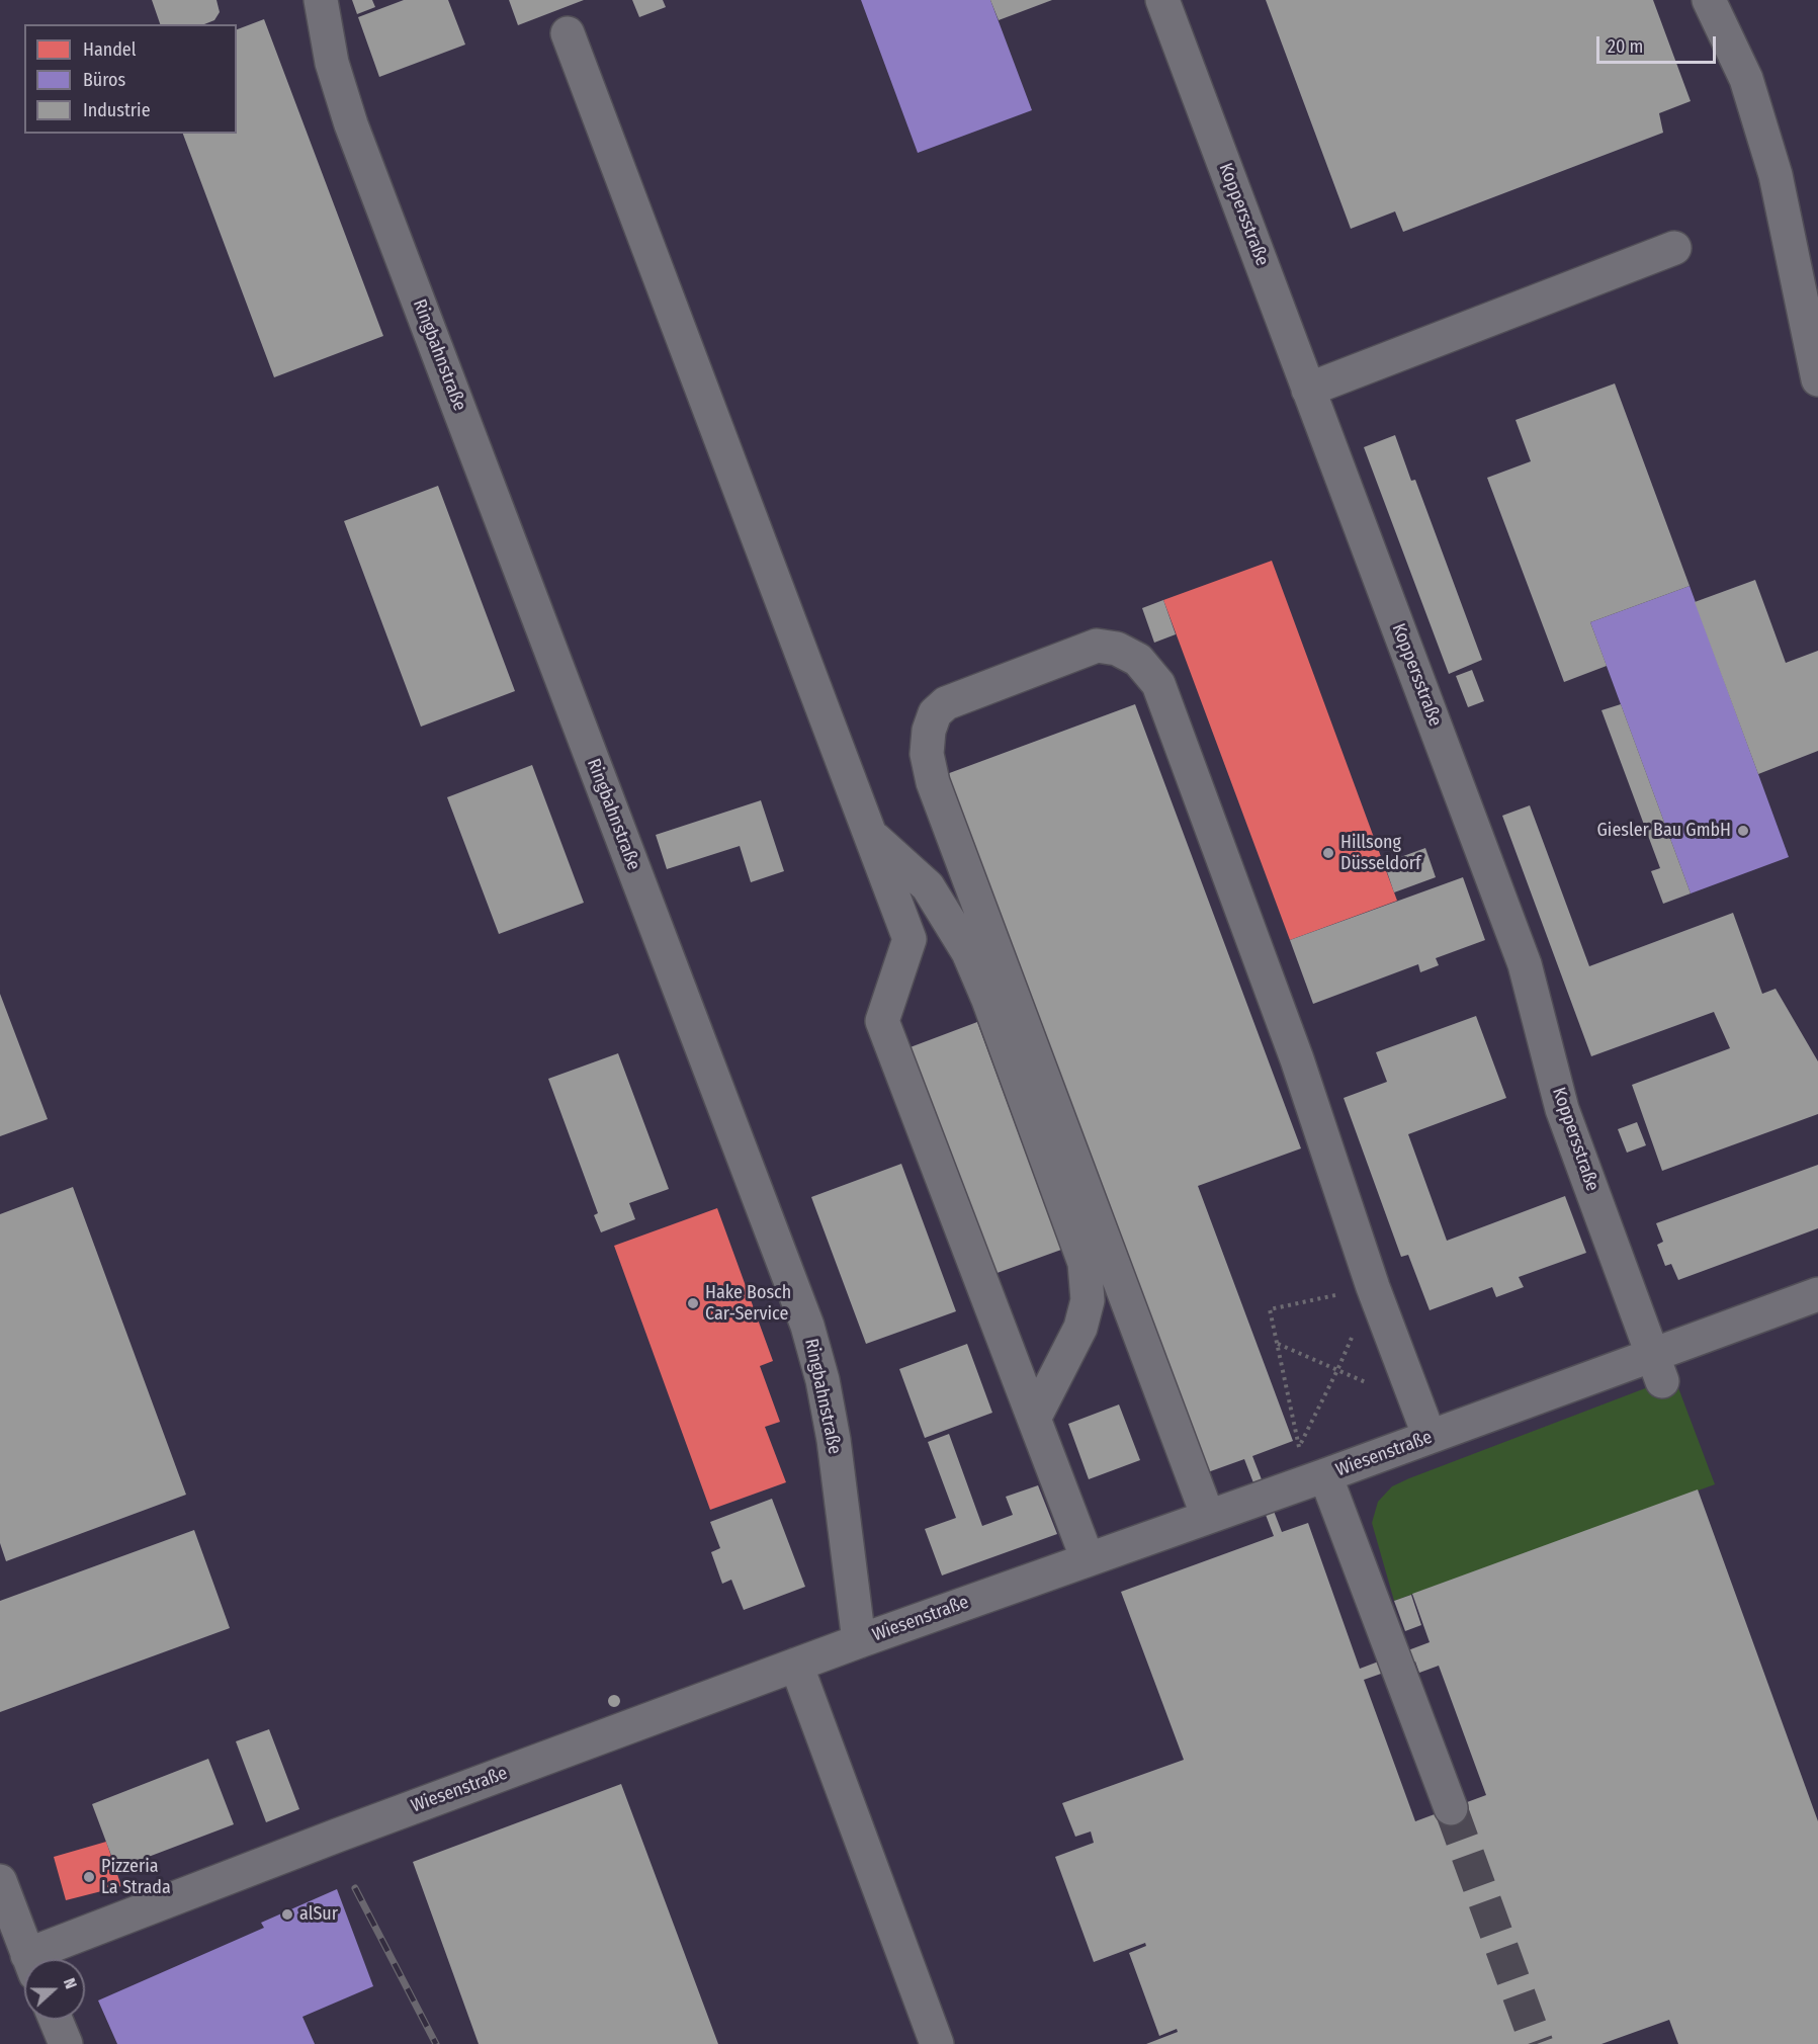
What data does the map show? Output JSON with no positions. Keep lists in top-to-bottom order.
{
  "streets": {
    "street": ["Koppersstraße", "Ringbahnstraße", "Wiesenstraße"]
  },
  "crossings": [
    ["Koppersstraße", "Wiesenstraße"],
    ["Ringbahnstraße", "Wiesenstraße"]
  ],
  "places": [
    "Giesler Bau GmbH",
    "Hillsong Düsseldorf",
    "Hake Bosch Car-Service",
    "Pizzeria La Strada",
    "alSur"
  ],
  "legend": ["Handel", "Büros", "Industrie"],
  "scale_bar": "20 m",
  "north": "right"
}
